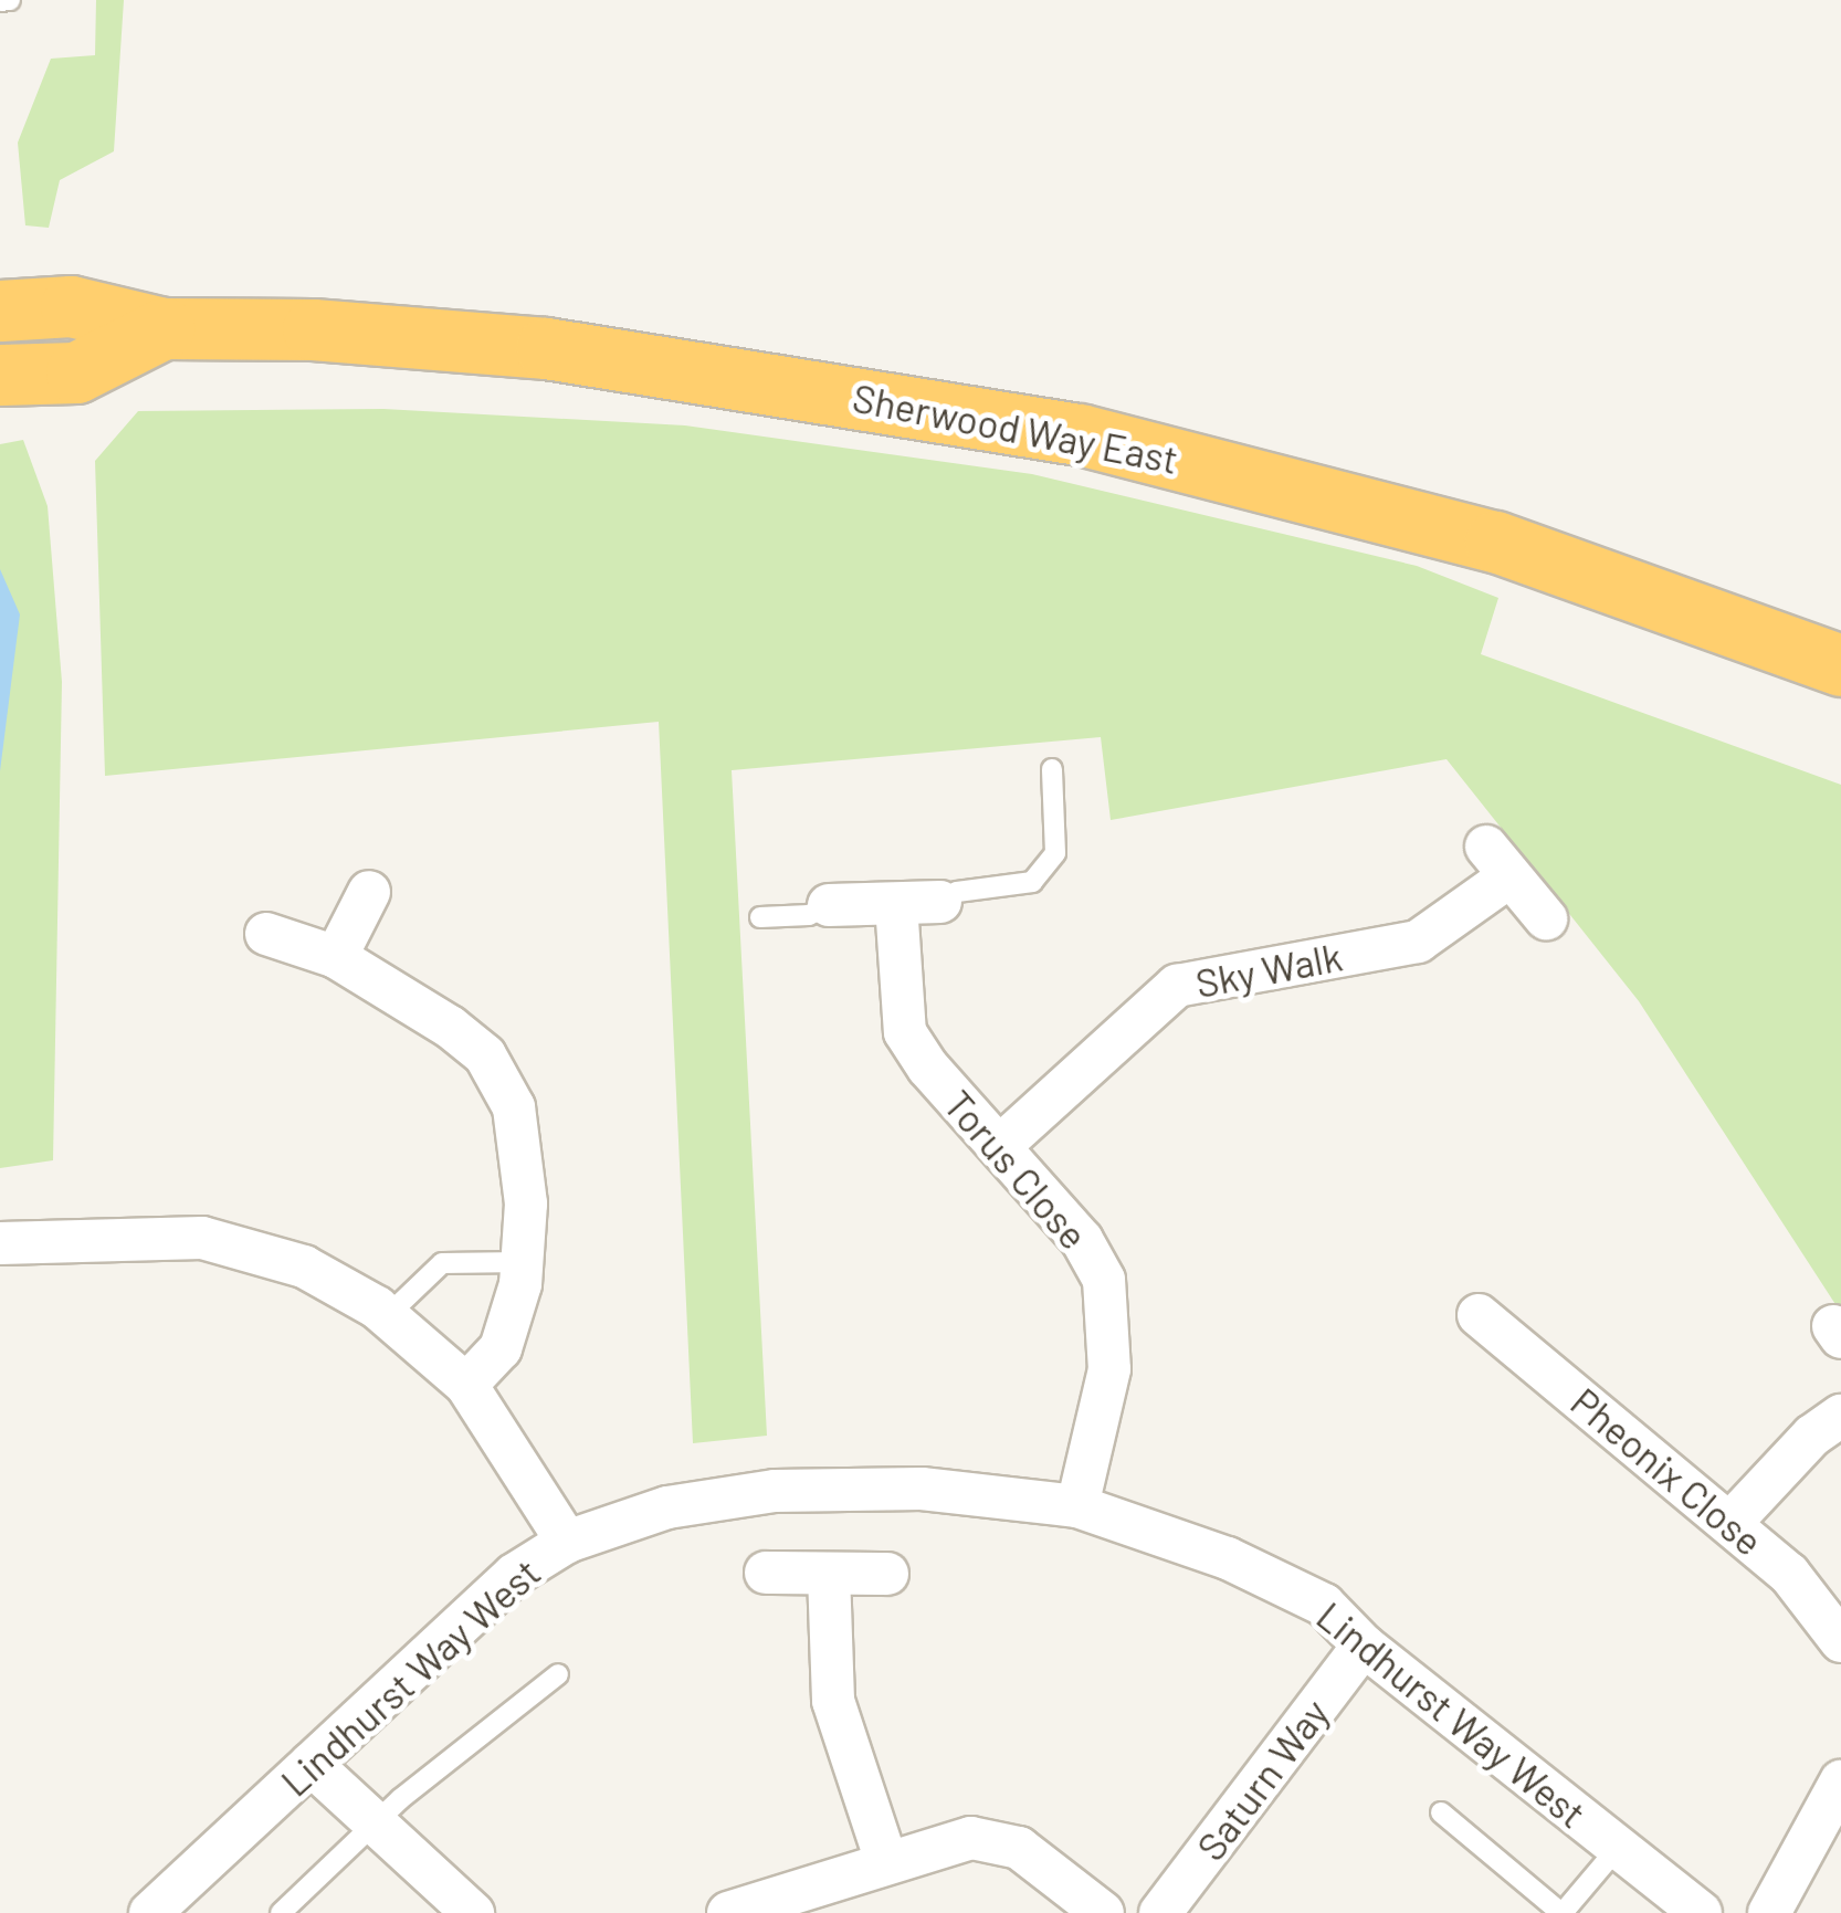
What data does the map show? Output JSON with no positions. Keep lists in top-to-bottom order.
{
  "streets": {
    "highway": ["Sherwood Way East"],
    "street": [
      "Sky Walk",
      "Torus Close",
      "Pheonix Close",
      "Lindhurst Way West",
      "Saturn Way"
    ]
  },
  "crossings": [
    ["Sky Walk", "Torus Close"],
    ["Torus Close", "Lindhurst Way West"],
    ["Lindhurst Way West", "Saturn Way"]
  ]
}
